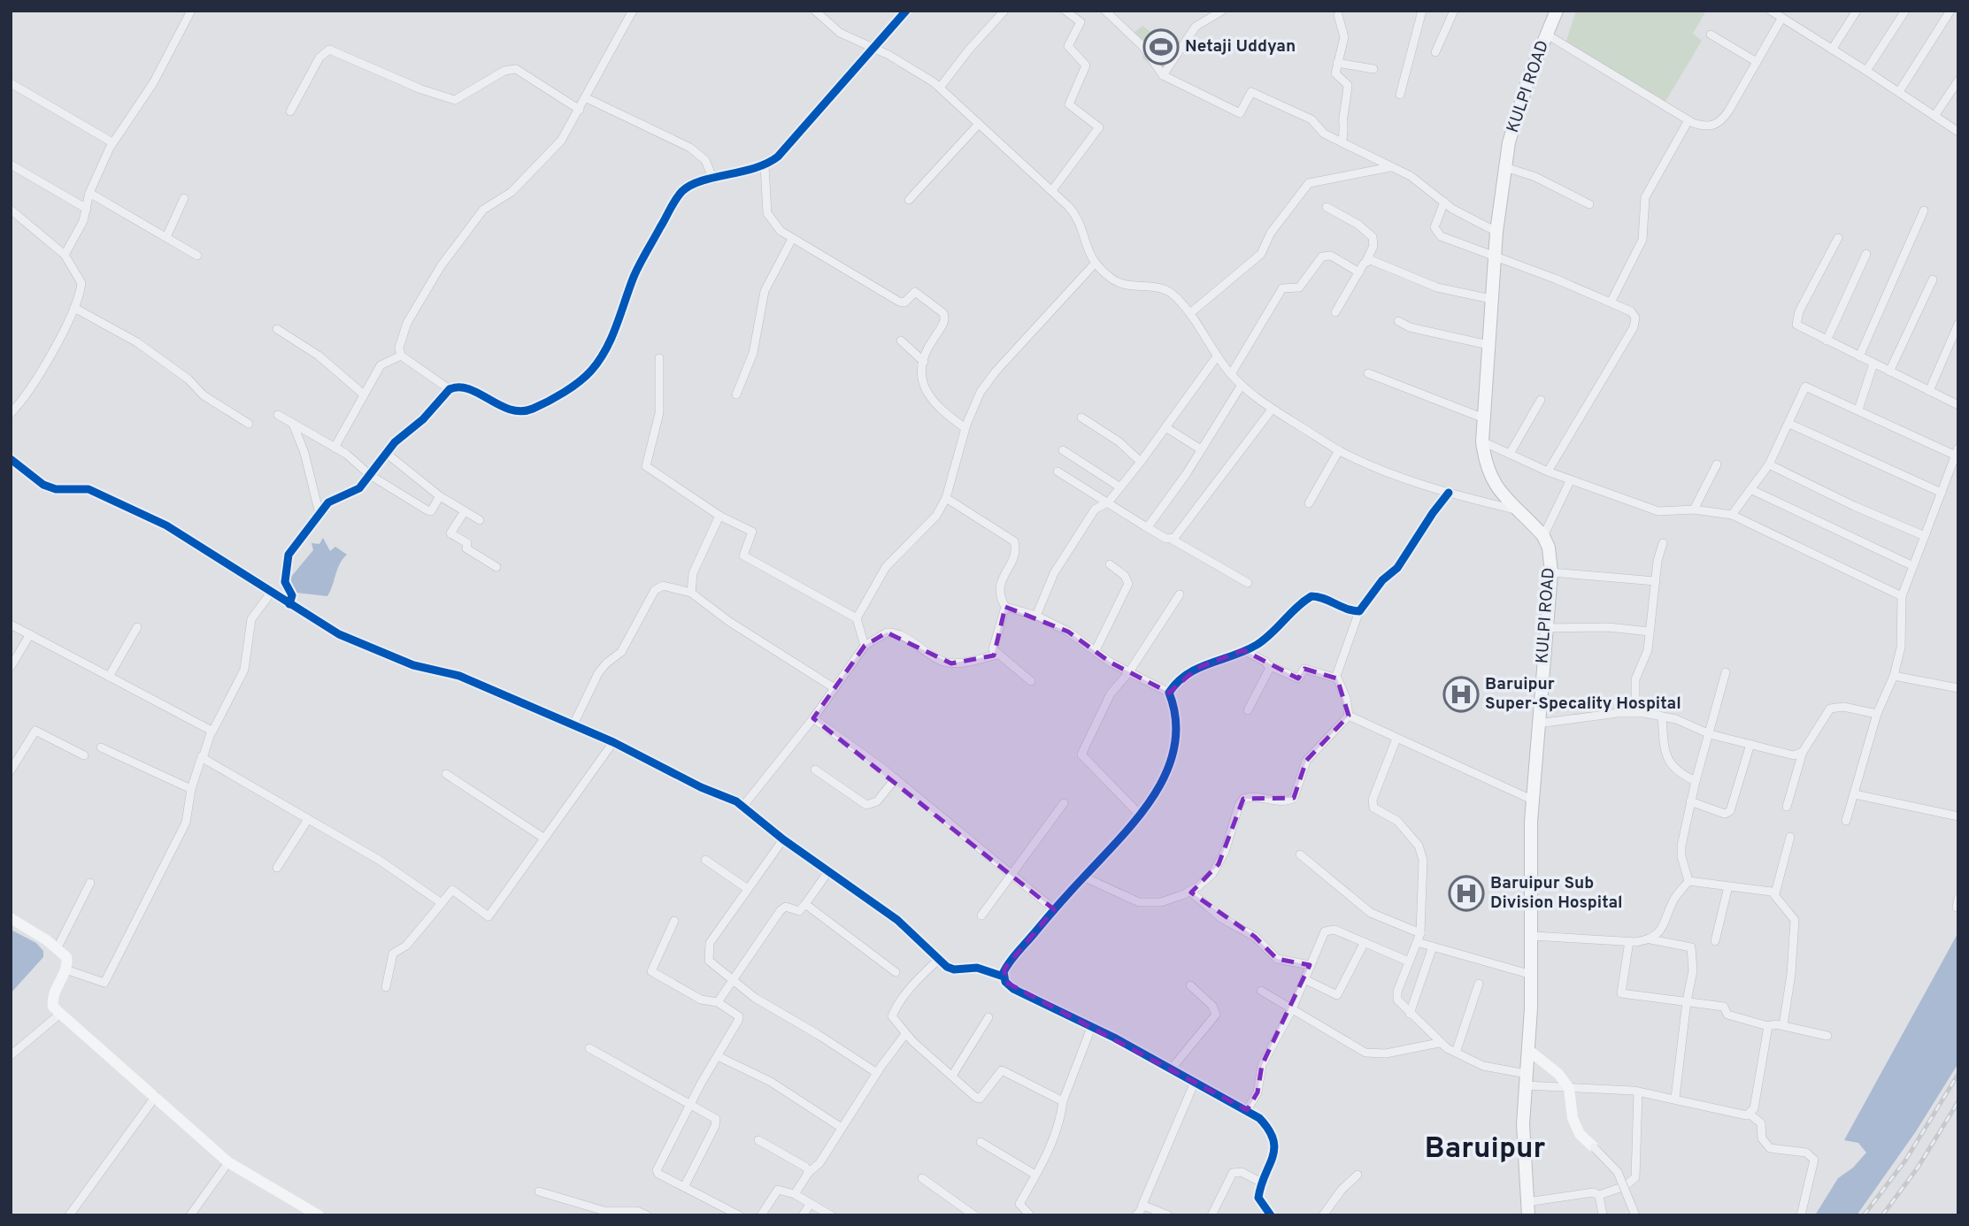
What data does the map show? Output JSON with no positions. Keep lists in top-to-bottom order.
{
  "streets": {
    "main road": ["KULPI ROAD"]
  },
  "districts": ["Baruipur"],
  "places": {
    "sports": ["Netaji Uddyan"],
    "hospital": ["Baruipur Super-Specality Hospital", "Baruipur Sub Division Hospital"]
  }
}
